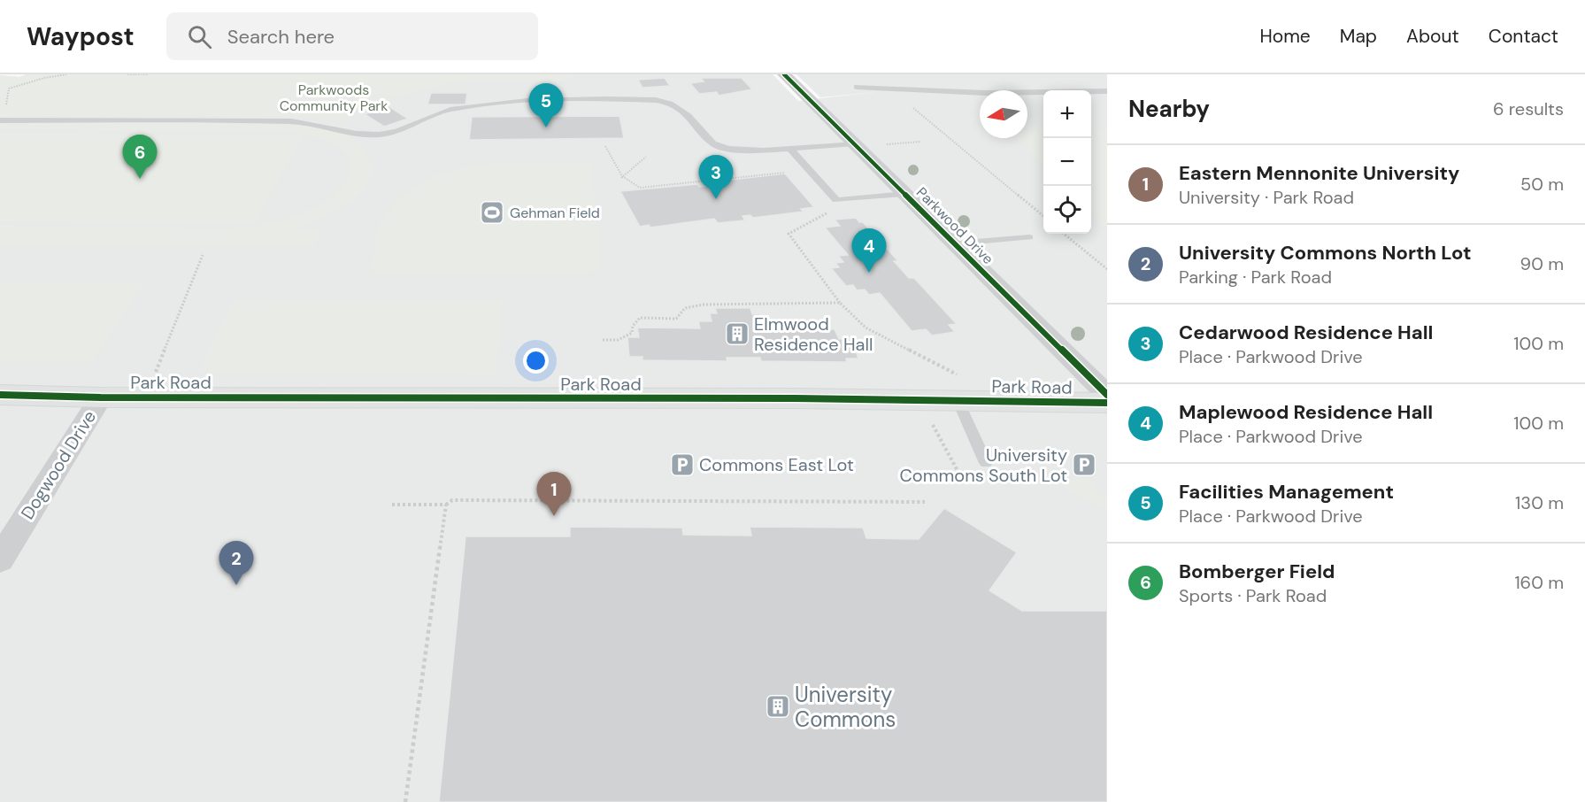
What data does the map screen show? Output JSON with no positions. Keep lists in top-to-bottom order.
{
  "streets": {
    "street": ["Parkwood Drive", "Park Road", "Dogwood Drive"]
  },
  "crossings": [
    ["Park Road", "Dogwood Drive"]
  ],
  "parks": ["Parkwoods Community Park"],
  "places": {
    "sports": ["Gehman Field"],
    "building": ["Elmwood Residence Hall", "University Commons"],
    "parking": ["Commons East Lot", "University Commons South Lot"]
  },
  "north": "left",
  "page": {
    "header": "Waypost",
    "search": "Search here",
    "nav": [
      "Home",
      "Map",
      "About",
      "Contact"
    ],
    "heading": ["Nearby", "6 results"],
    "pins": [
      "5",
      "6",
      "3",
      "4",
      "1",
      "2"
    ],
    "map_buttons": ["+", "−"],
    "list": [
      {
        "mark": "1",
        "name": "Eastern Mennonite University",
        "note": "University · Park Road",
        "value": "50 m"
      },
      {
        "mark": "2",
        "name": "University Commons North Lot",
        "note": "Parking · Park Road",
        "value": "90 m"
      },
      {
        "mark": "3",
        "name": "Cedarwood Residence Hall",
        "note": "Place · Parkwood Drive",
        "value": "100 m"
      },
      {
        "mark": "4",
        "name": "Maplewood Residence Hall",
        "note": "Place · Parkwood Drive",
        "value": "100 m"
      },
      {
        "mark": "5",
        "name": "Facilities Management",
        "note": "Place · Parkwood Drive",
        "value": "130 m"
      },
      {
        "mark": "6",
        "name": "Bomberger Field",
        "note": "Sports · Park Road",
        "value": "160 m"
      }
    ]
  }
}
